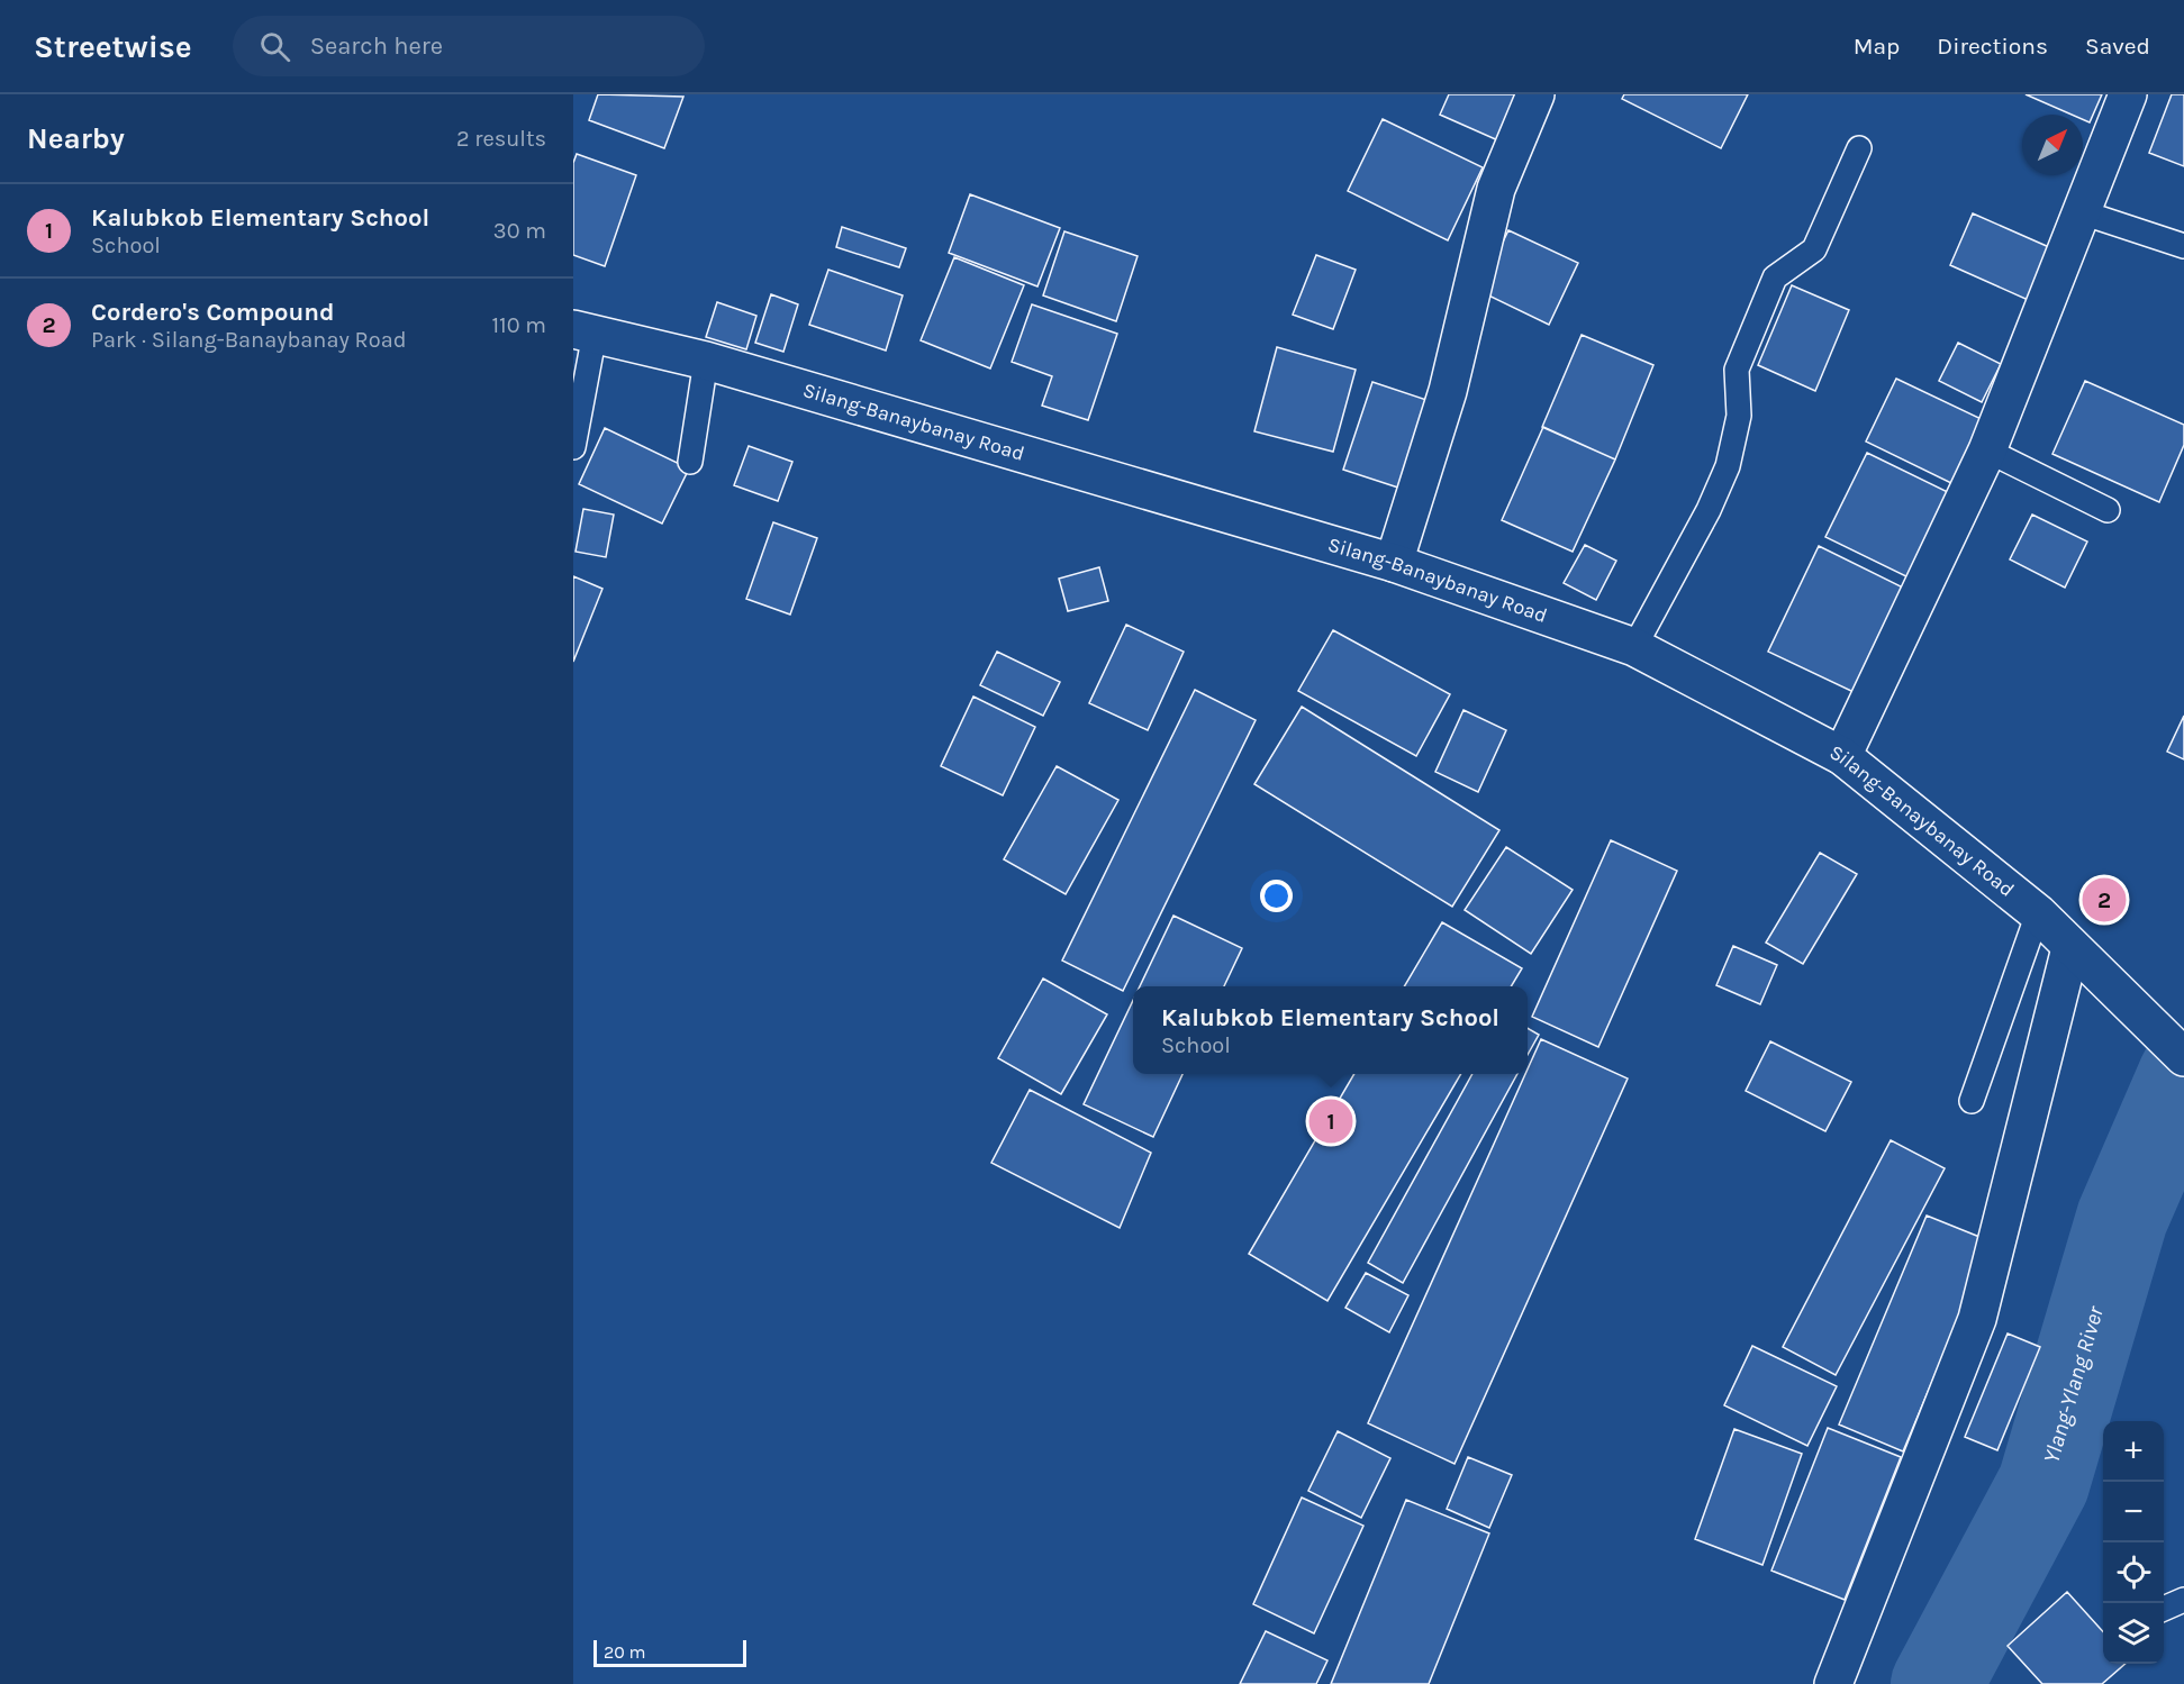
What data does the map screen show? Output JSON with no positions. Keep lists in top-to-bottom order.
{
  "streets": {
    "street": ["Silang-Banaybanay Road"]
  },
  "water": ["Ylang-Ylang River"],
  "scale_bar": "20 m",
  "north": "top right",
  "page": {
    "header": "Streetwise",
    "search": "Search here",
    "nav": ["Map", "Directions", "Saved"],
    "heading": ["Nearby", "2 results"],
    "list": [
      {
        "mark": "1",
        "name": "Kalubkob Elementary School",
        "note": "School",
        "value": "30 m"
      },
      {
        "mark": "2",
        "name": "Cordero's Compound",
        "note": "Park · Silang-Banaybanay Road",
        "value": "110 m"
      }
    ],
    "pins": ["2", "1"],
    "popup": ["Kalubkob Elementary School", "School"],
    "map_buttons": ["+", "−"],
    "scale": "20 m"
  }
}
